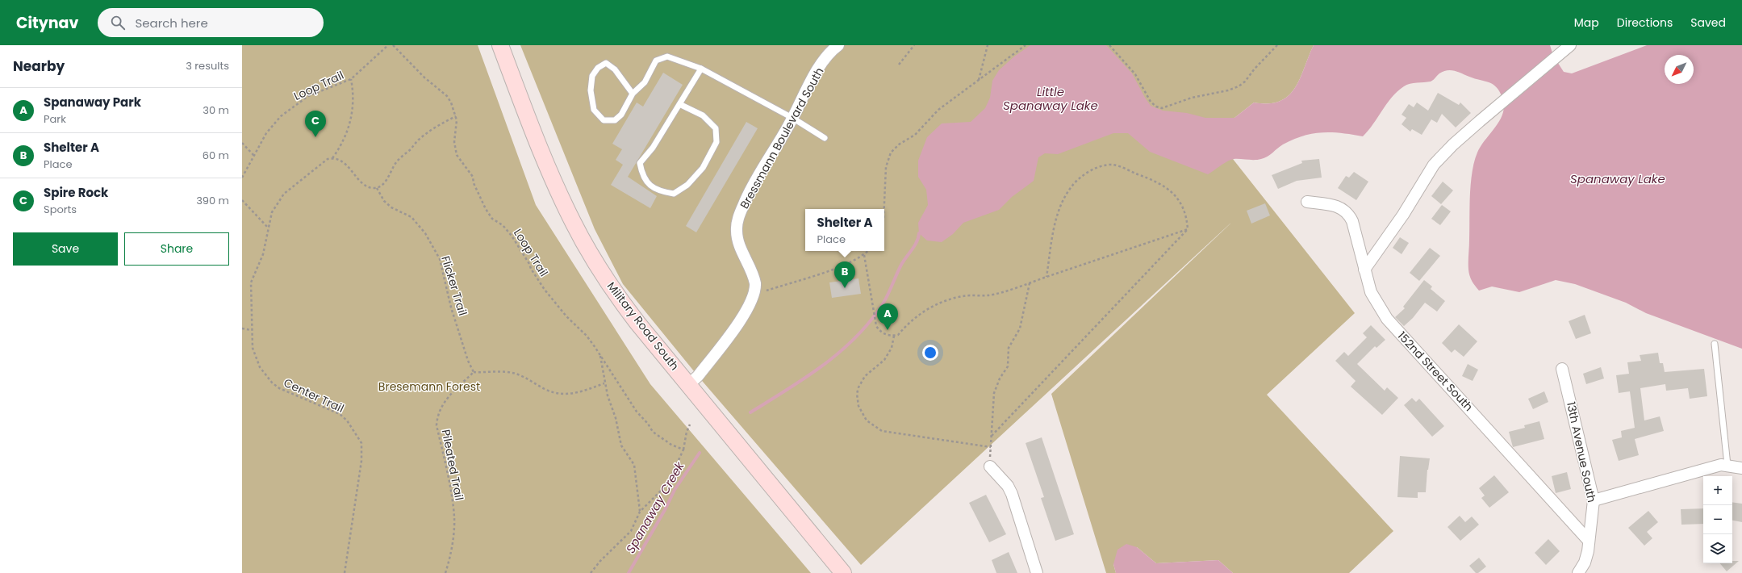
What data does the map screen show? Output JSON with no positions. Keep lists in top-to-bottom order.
{
  "streets": {
    "main road": ["Military Road South"],
    "street": ["Bressmann Boulevard South", "152nd Street South", "13th Avenue South"],
    "path": [
      "Loop Trail",
      "Flicker Trail",
      "Center Trail",
      "Pileated Trail"
    ]
  },
  "crossings": [
    ["Bressmann Boulevard South", "Military Road South"],
    ["Flicker Trail", "Pileated Trail"],
    ["152nd Street South", "13th Avenue South"]
  ],
  "water": ["Little Spanaway Lake", "Spanaway Lake", "Spanaway Creek"],
  "parks": ["Bresemann Forest"],
  "north": "bottom left",
  "page": {
    "header": "Citynav",
    "search": "Search here",
    "nav": ["Map", "Directions", "Saved"],
    "heading": ["Nearby", "3 results"],
    "list": [
      {
        "mark": "A",
        "name": "Spanaway Park",
        "note": "Park",
        "value": "30 m"
      },
      {
        "mark": "B",
        "name": "Shelter A",
        "note": "Place",
        "value": "60 m"
      },
      {
        "mark": "C",
        "name": "Spire Rock",
        "note": "Sports",
        "value": "390 m"
      }
    ],
    "pins": ["C", "B", "A"],
    "popup": ["Shelter A", "Place"],
    "buttons": ["Save", "Share"],
    "map_buttons": ["+", "−"]
  }
}
